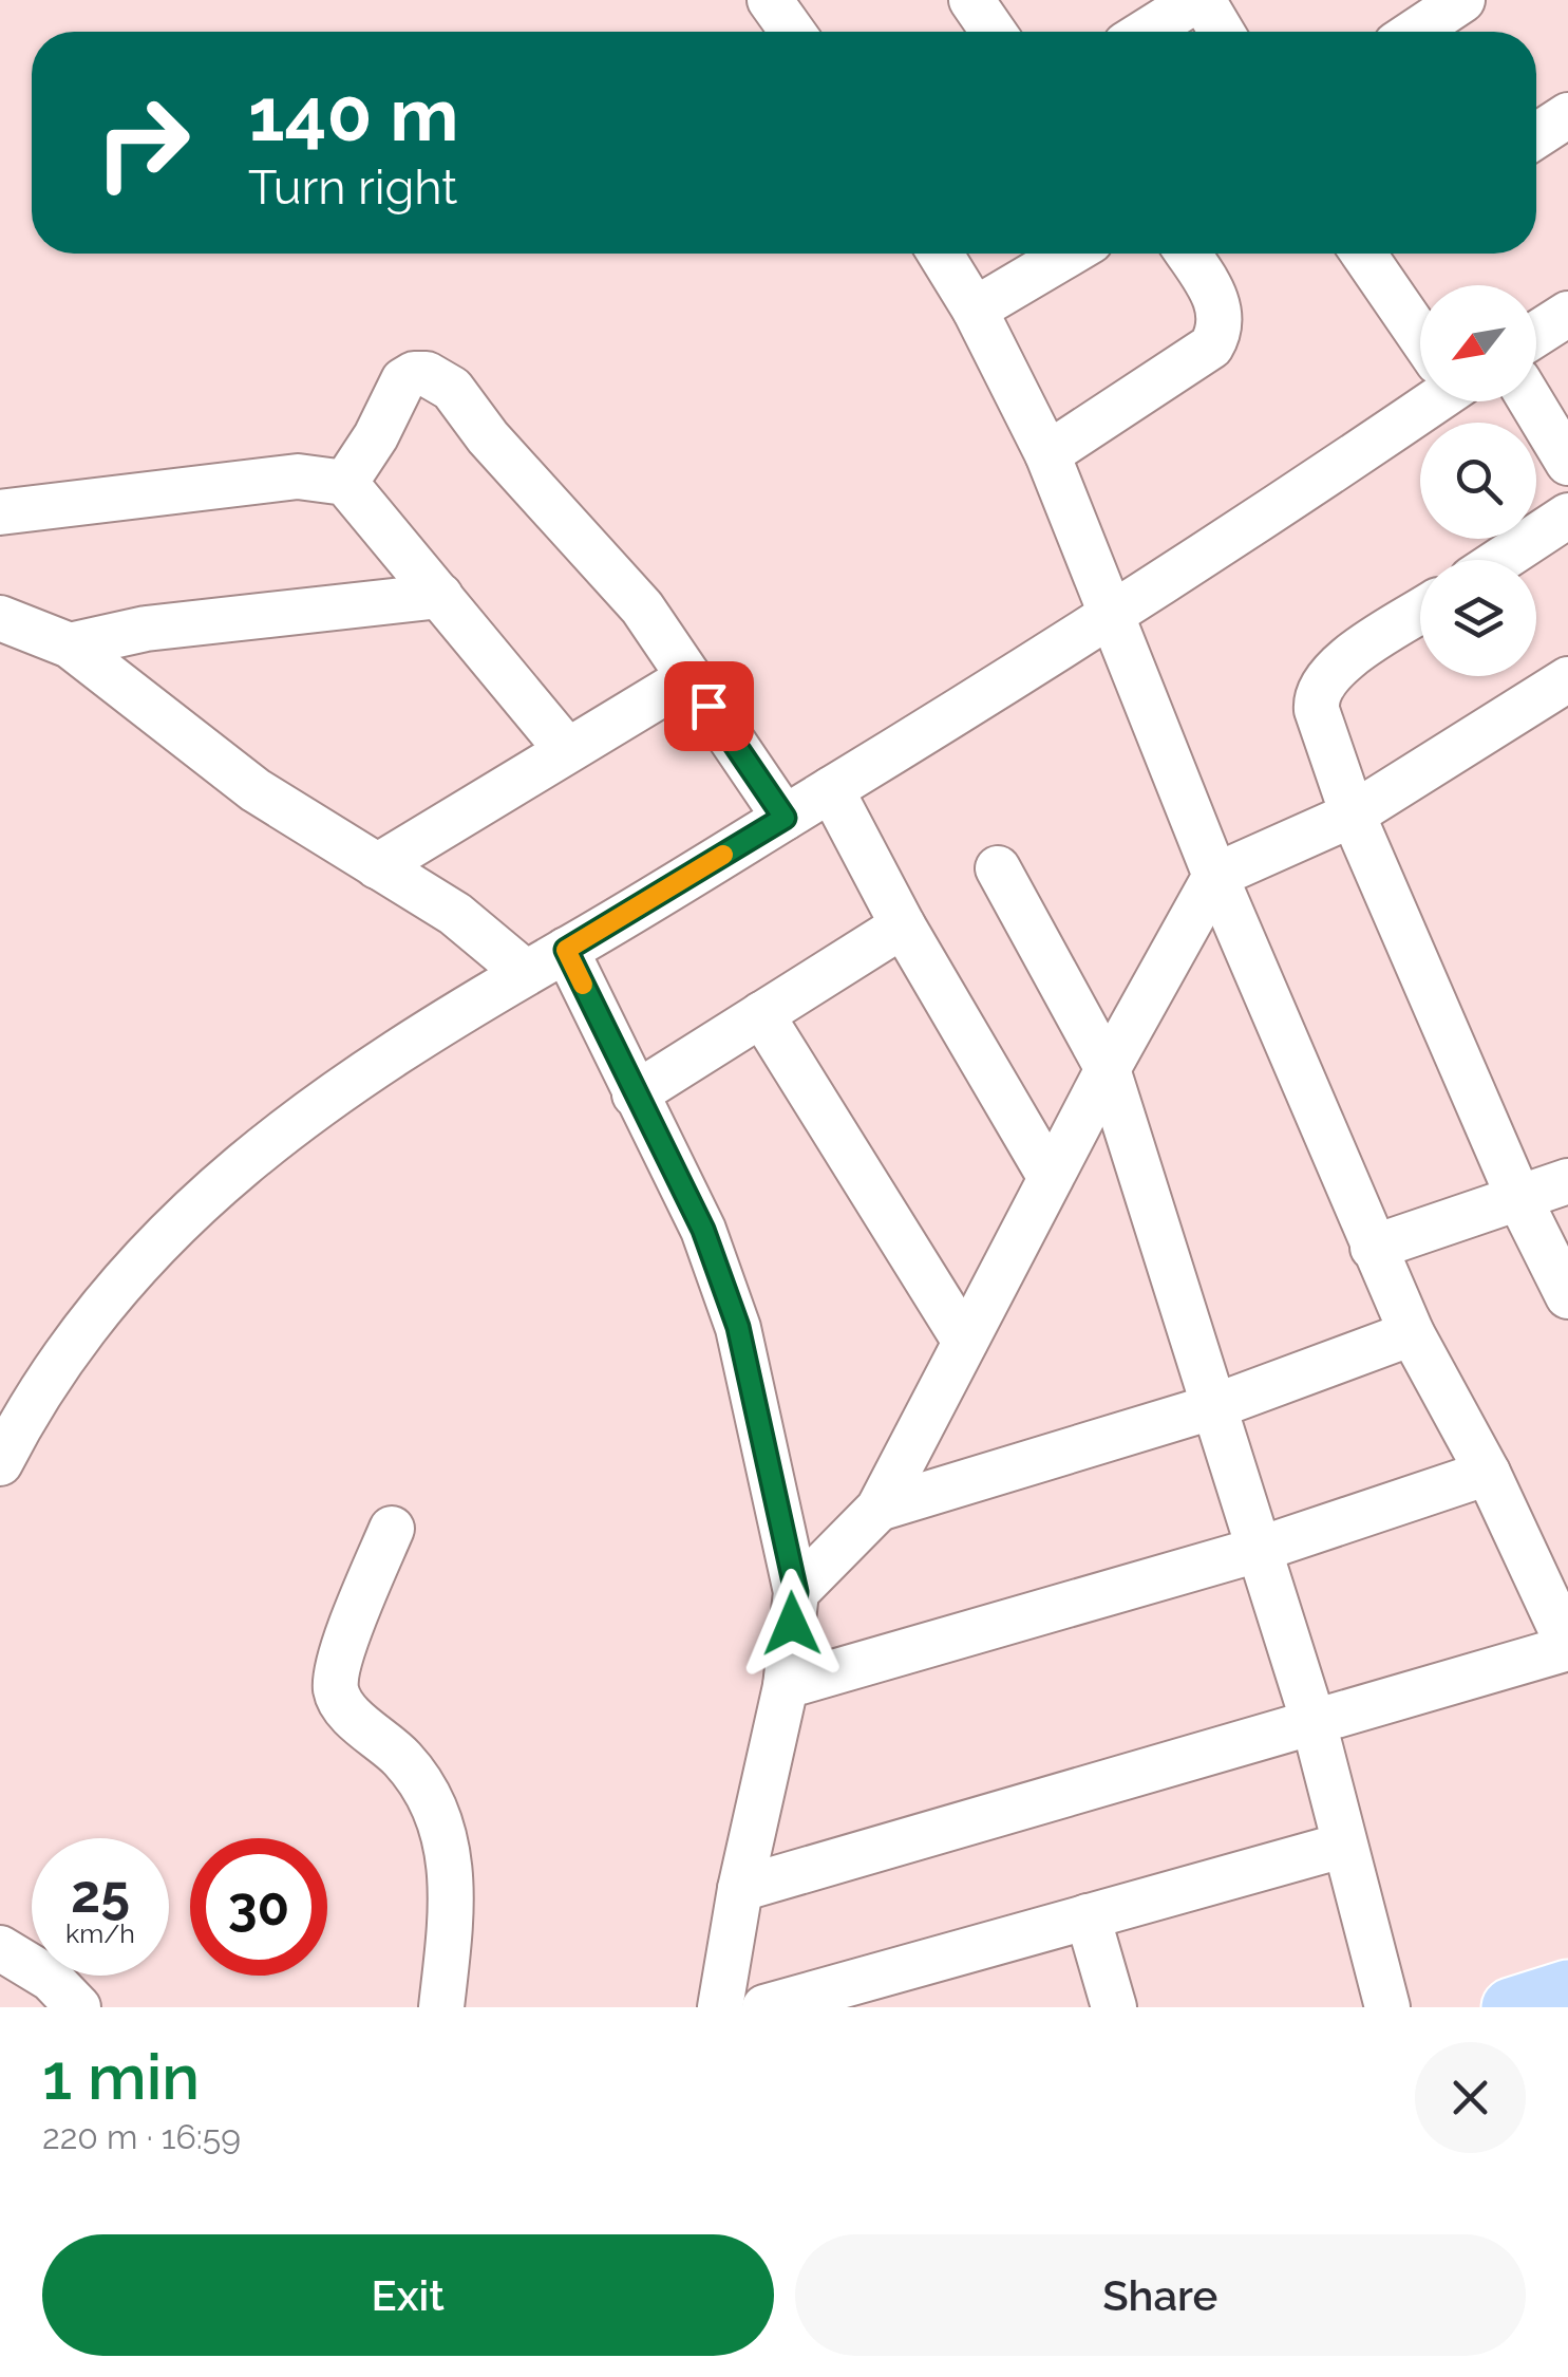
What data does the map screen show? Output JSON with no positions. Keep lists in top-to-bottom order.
{
  "north": "bottom left",
  "page": {
    "turn": ["140 m", "Turn right"],
    "speed": "25 km/h",
    "limit": "30",
    "heading": ["1 min", "220 m · 16:59"],
    "buttons": ["Exit", "Share"]
  }
}
